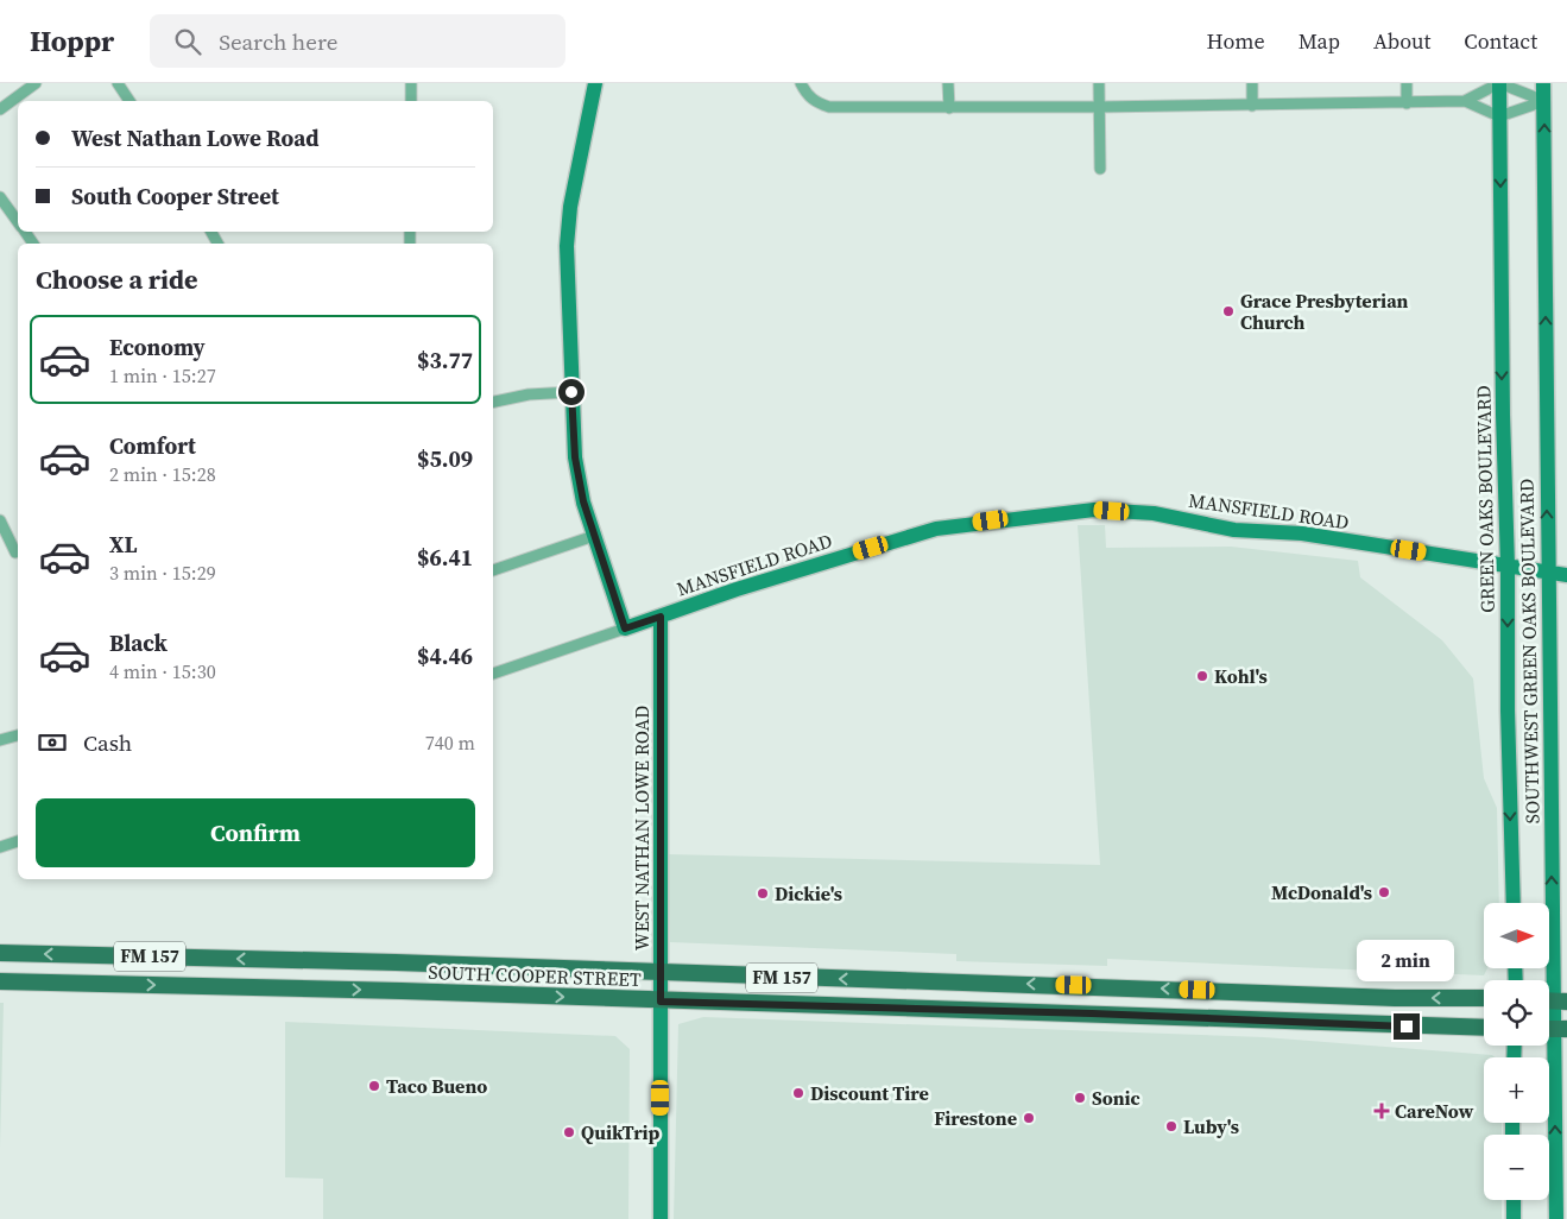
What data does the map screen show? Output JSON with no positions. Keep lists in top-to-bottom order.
{
  "streets": {
    "main road": ["FM 157", "SOUTH COOPER STREET"],
    "street": [
      "GREEN OAKS BOULEVARD",
      "MANSFIELD ROAD",
      "SOUTHWEST GREEN OAKS BOULEVARD",
      "WEST NATHAN LOWE ROAD"
    ]
  },
  "crossings": [
    ["GREEN OAKS BOULEVARD", "MANSFIELD ROAD"],
    ["MANSFIELD ROAD", "SOUTHWEST GREEN OAKS BOULEVARD"],
    ["MANSFIELD ROAD", "WEST NATHAN LOWE ROAD"],
    ["WEST NATHAN LOWE ROAD", "SOUTH COOPER STREET"]
  ],
  "one_way": ["GREEN OAKS BOULEVARD", "SOUTHWEST GREEN OAKS BOULEVARD"],
  "places": {
    "other": [
      "Grace Presbyterian Church",
      "Kohl's",
      "McDonald's",
      "Dickie's",
      "Taco Bueno",
      "Discount Tire",
      "Sonic",
      "Firestone",
      "Luby's",
      "QuikTrip"
    ],
    "health": ["CareNow"]
  },
  "north": "right",
  "page": {
    "header": "Hoppr",
    "search": "Search here",
    "nav": [
      "Home",
      "Map",
      "About",
      "Contact"
    ],
    "banner": ["West Nathan Lowe Road", "South Cooper Street"],
    "heading": "Choose a ride",
    "list": [
      {
        "name": "Economy",
        "note": "1 min · 15:27",
        "value": "$3.77"
      },
      {
        "name": "Comfort",
        "note": "2 min · 15:28",
        "value": "$5.09"
      },
      {
        "name": "XL",
        "note": "3 min · 15:29",
        "value": "$6.41"
      },
      {
        "name": "Black",
        "note": "4 min · 15:30",
        "value": "$4.46"
      }
    ],
    "pay": ["Cash", "740 m"],
    "buttons": "Confirm",
    "map_buttons": ["+", "−"],
    "bubble": "2 min"
  }
}
